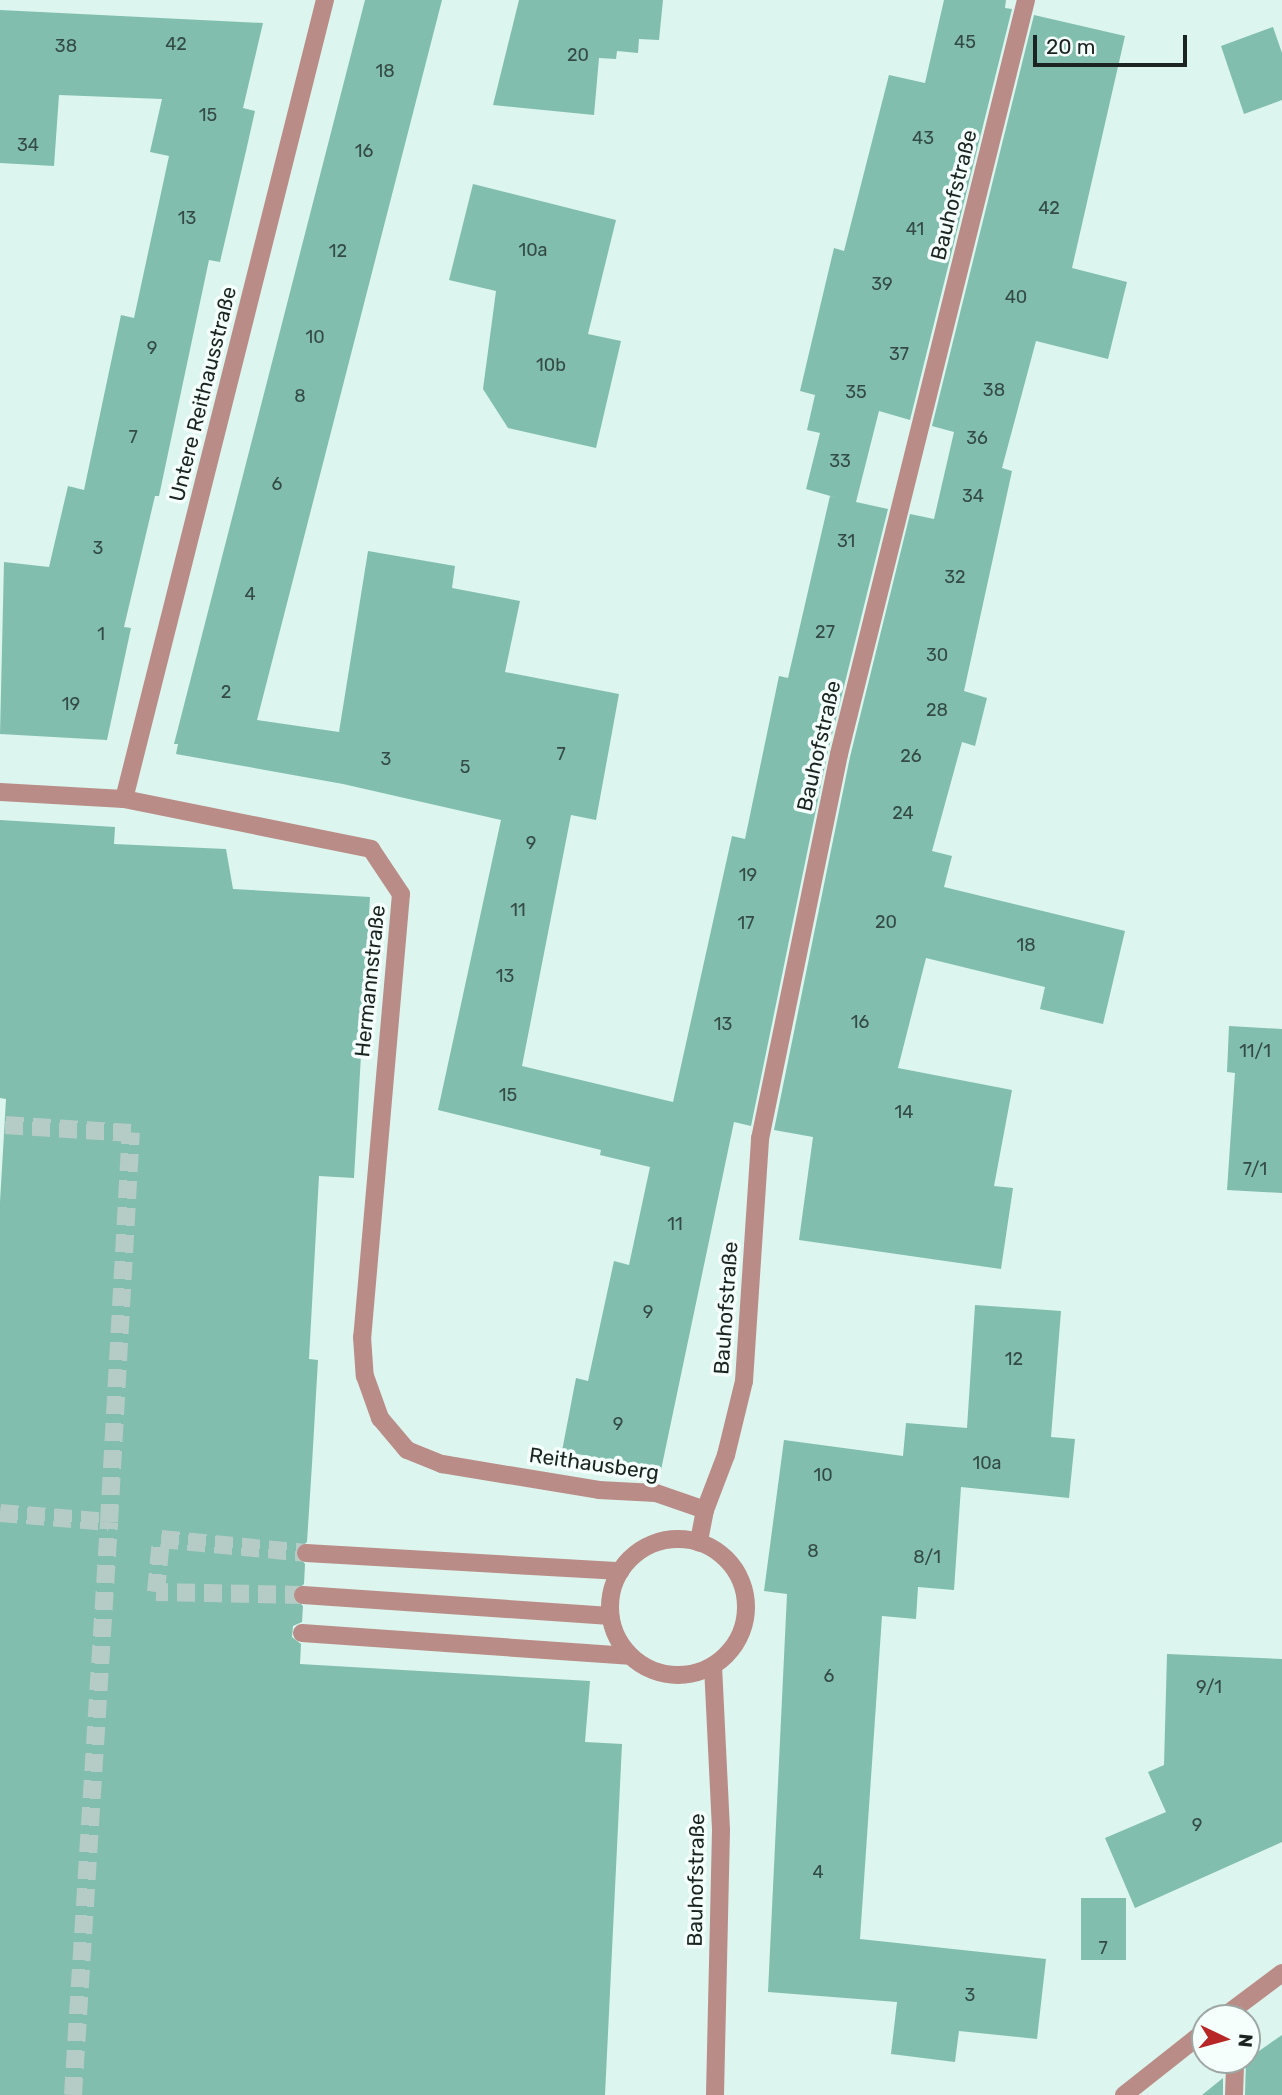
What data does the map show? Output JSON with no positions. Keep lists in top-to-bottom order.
{
  "streets": {
    "street": [
      "Bauhofstraße",
      "Untere Reithausstraße",
      "Hermannstraße",
      "Reithausberg"
    ]
  },
  "crossings": [
    ["Bauhofstraße", "Reithausberg"],
    ["Untere Reithausstraße", "Hermannstraße"],
    ["Hermannstraße", "Reithausberg"]
  ],
  "house_numbers": [
    "45",
    "42",
    "38",
    "20",
    "18",
    "15",
    "43",
    "34",
    "16",
    "42",
    "13",
    "41",
    "10a",
    "12",
    "39",
    "40",
    "10",
    "9",
    "37",
    "10b",
    "38",
    "35",
    "8",
    "7",
    "36",
    "33",
    "6",
    "34",
    "31",
    "3",
    "32",
    "4",
    "27",
    "1",
    "30",
    "2",
    "19",
    "28",
    "7",
    "26",
    "3",
    "5",
    "24",
    "9",
    "19",
    "11",
    "20",
    "17",
    "18",
    "13",
    "16",
    "13",
    "11/1",
    "15",
    "14",
    "7/1",
    "11",
    "9",
    "12",
    "9",
    "10a",
    "10",
    "8",
    "8/1",
    "6",
    "9/1",
    "9",
    "4",
    "7",
    "3"
  ],
  "scale_bar": "20 m",
  "north": "right"
}
